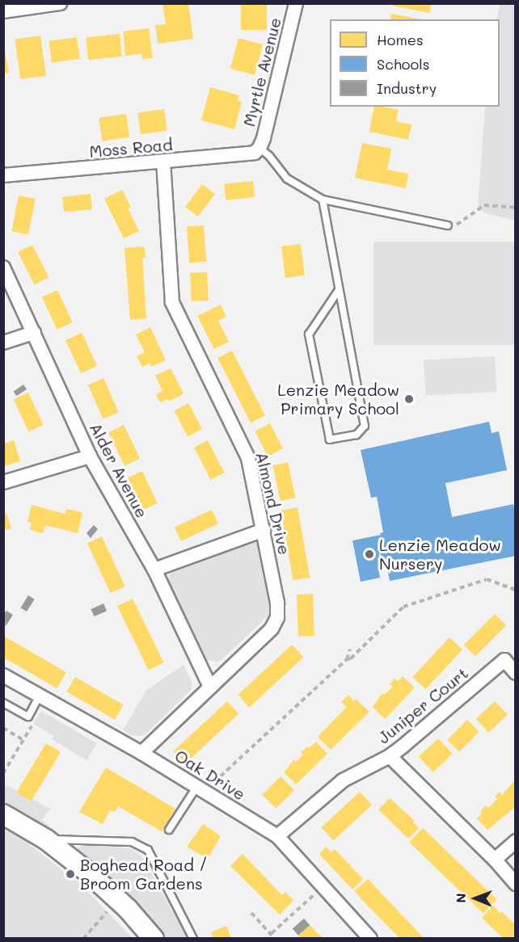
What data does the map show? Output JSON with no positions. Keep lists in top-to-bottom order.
{
  "streets": {
    "street": [
      "Myrtle Avenue",
      "Moss Road",
      "Alder Avenue",
      "Almond Drive",
      "Juniper Court",
      "Oak Drive"
    ]
  },
  "crossings": [
    ["Myrtle Avenue", "Moss Road"],
    ["Moss Road", "Almond Drive"],
    ["Alder Avenue", "Almond Drive"],
    ["Almond Drive", "Oak Drive"],
    ["Juniper Court", "Oak Drive"]
  ],
  "places": ["Lenzie Meadow Primary School", "Lenzie Meadow Nursery", "Boghead Road / Broom Gardens"],
  "legend": ["Homes", "Schools", "Industry"],
  "north": "left"
}
